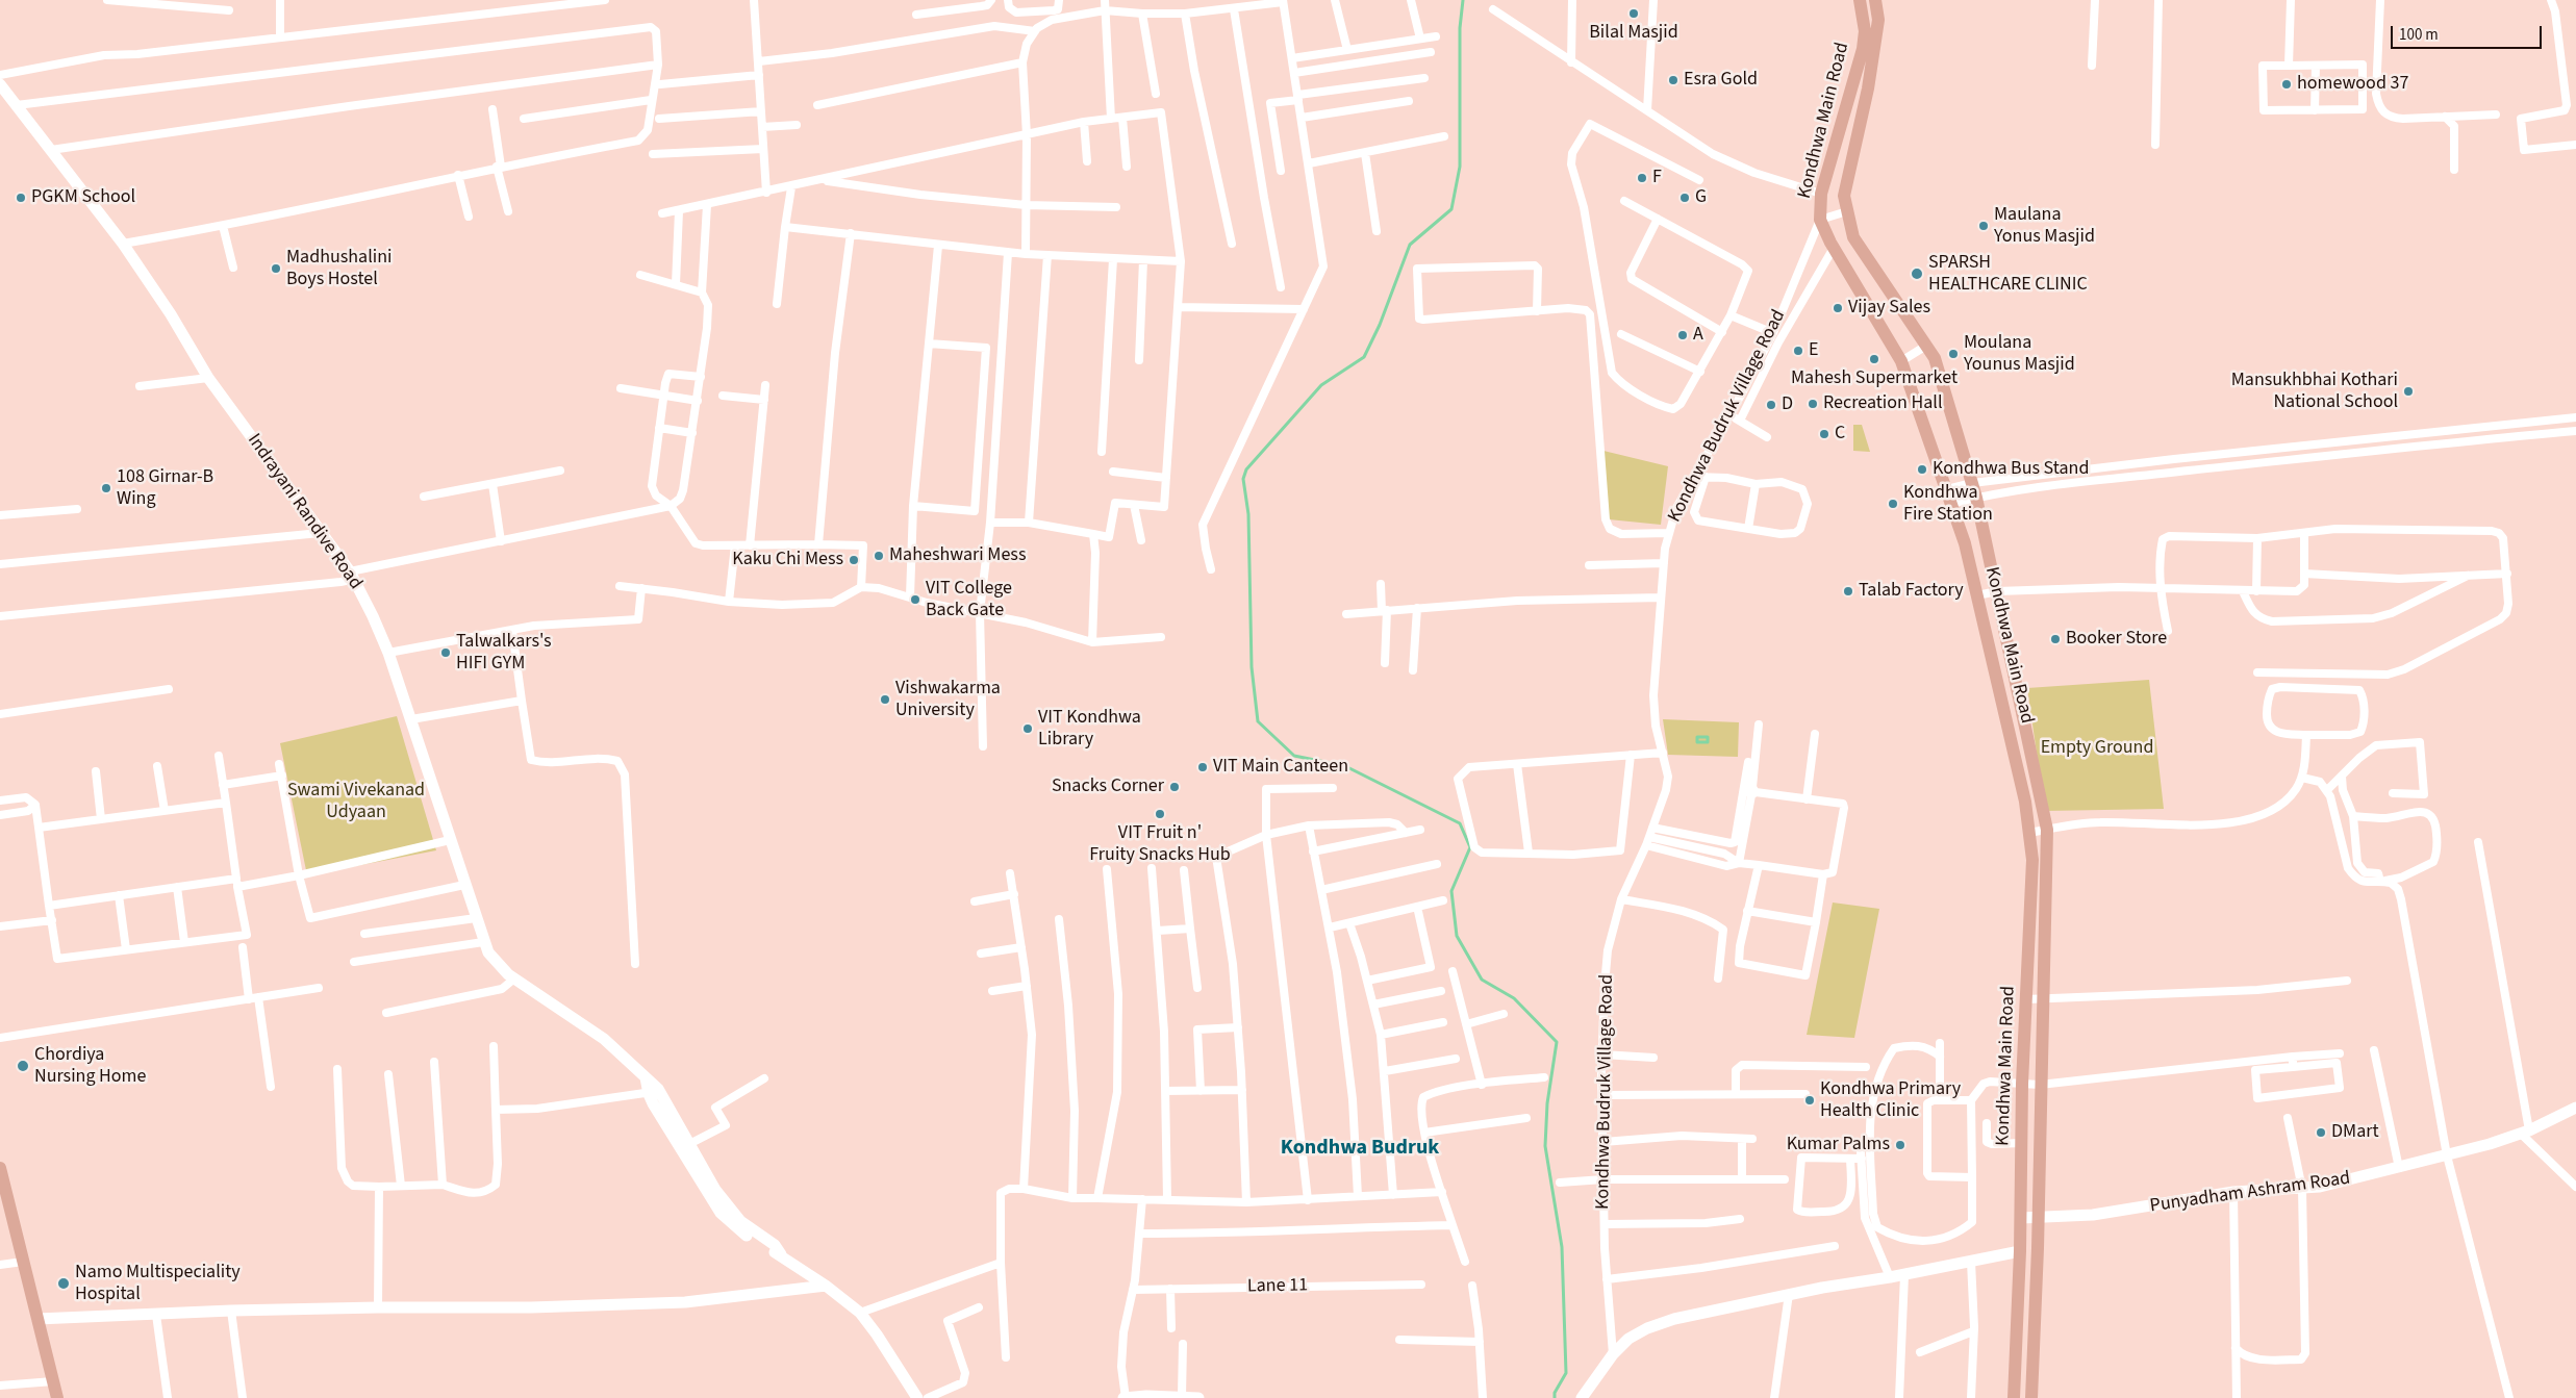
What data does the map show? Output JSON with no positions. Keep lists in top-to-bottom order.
{
  "streets": {
    "main road": ["Kondhwa Main Road"],
    "street": [
      "Kondhwa Budruk Village Road",
      "Indrayani Randive Road",
      "Punyadham Ashram Road",
      "Lane 11"
    ]
  },
  "crossings": [
    ["Kondhwa Main Road", "Kondhwa Budruk Village Road"],
    ["Kondhwa Main Road", "Punyadham Ashram Road"]
  ],
  "districts": ["Kondhwa Budruk"],
  "parks": ["Empty Ground", "Swami Vivekanad Udyaan"],
  "places": [
    "Bilal Masjid",
    "Esra Gold",
    "homewood 37",
    "F",
    "PGKM School",
    "G",
    "Maulana Yonus Masjid",
    "Madhushalini Boys Hostel",
    "SPARSH HEALTHCARE CLINIC",
    "Vijay Sales",
    "A",
    "E",
    "Moulana Younus Masjid",
    "Mahesh Supermarket",
    "Mansukhbhai Kothari National School",
    "Recreation Hall",
    "D",
    "C",
    "Kondhwa Bus Stand",
    "108 Girnar-B Wing",
    "Kondhwa Fire Station",
    "Maheshwari Mess",
    "Kaku Chi Mess",
    "Talab Factory",
    "VIT College Back Gate",
    "Booker Store",
    "Talwalkars's HIFI GYM",
    "Vishwakarma University",
    "VIT Kondhwa Library",
    "VIT Main Canteen",
    "Snacks Corner",
    "VIT Fruit n' Fruity Snacks Hub",
    "Chordiya Nursing Home",
    "Kondhwa Primary Health Clinic",
    "DMart",
    "Kumar Palms",
    "Namo Multispeciality Hospital"
  ],
  "scale_bar": "100 m"
}
